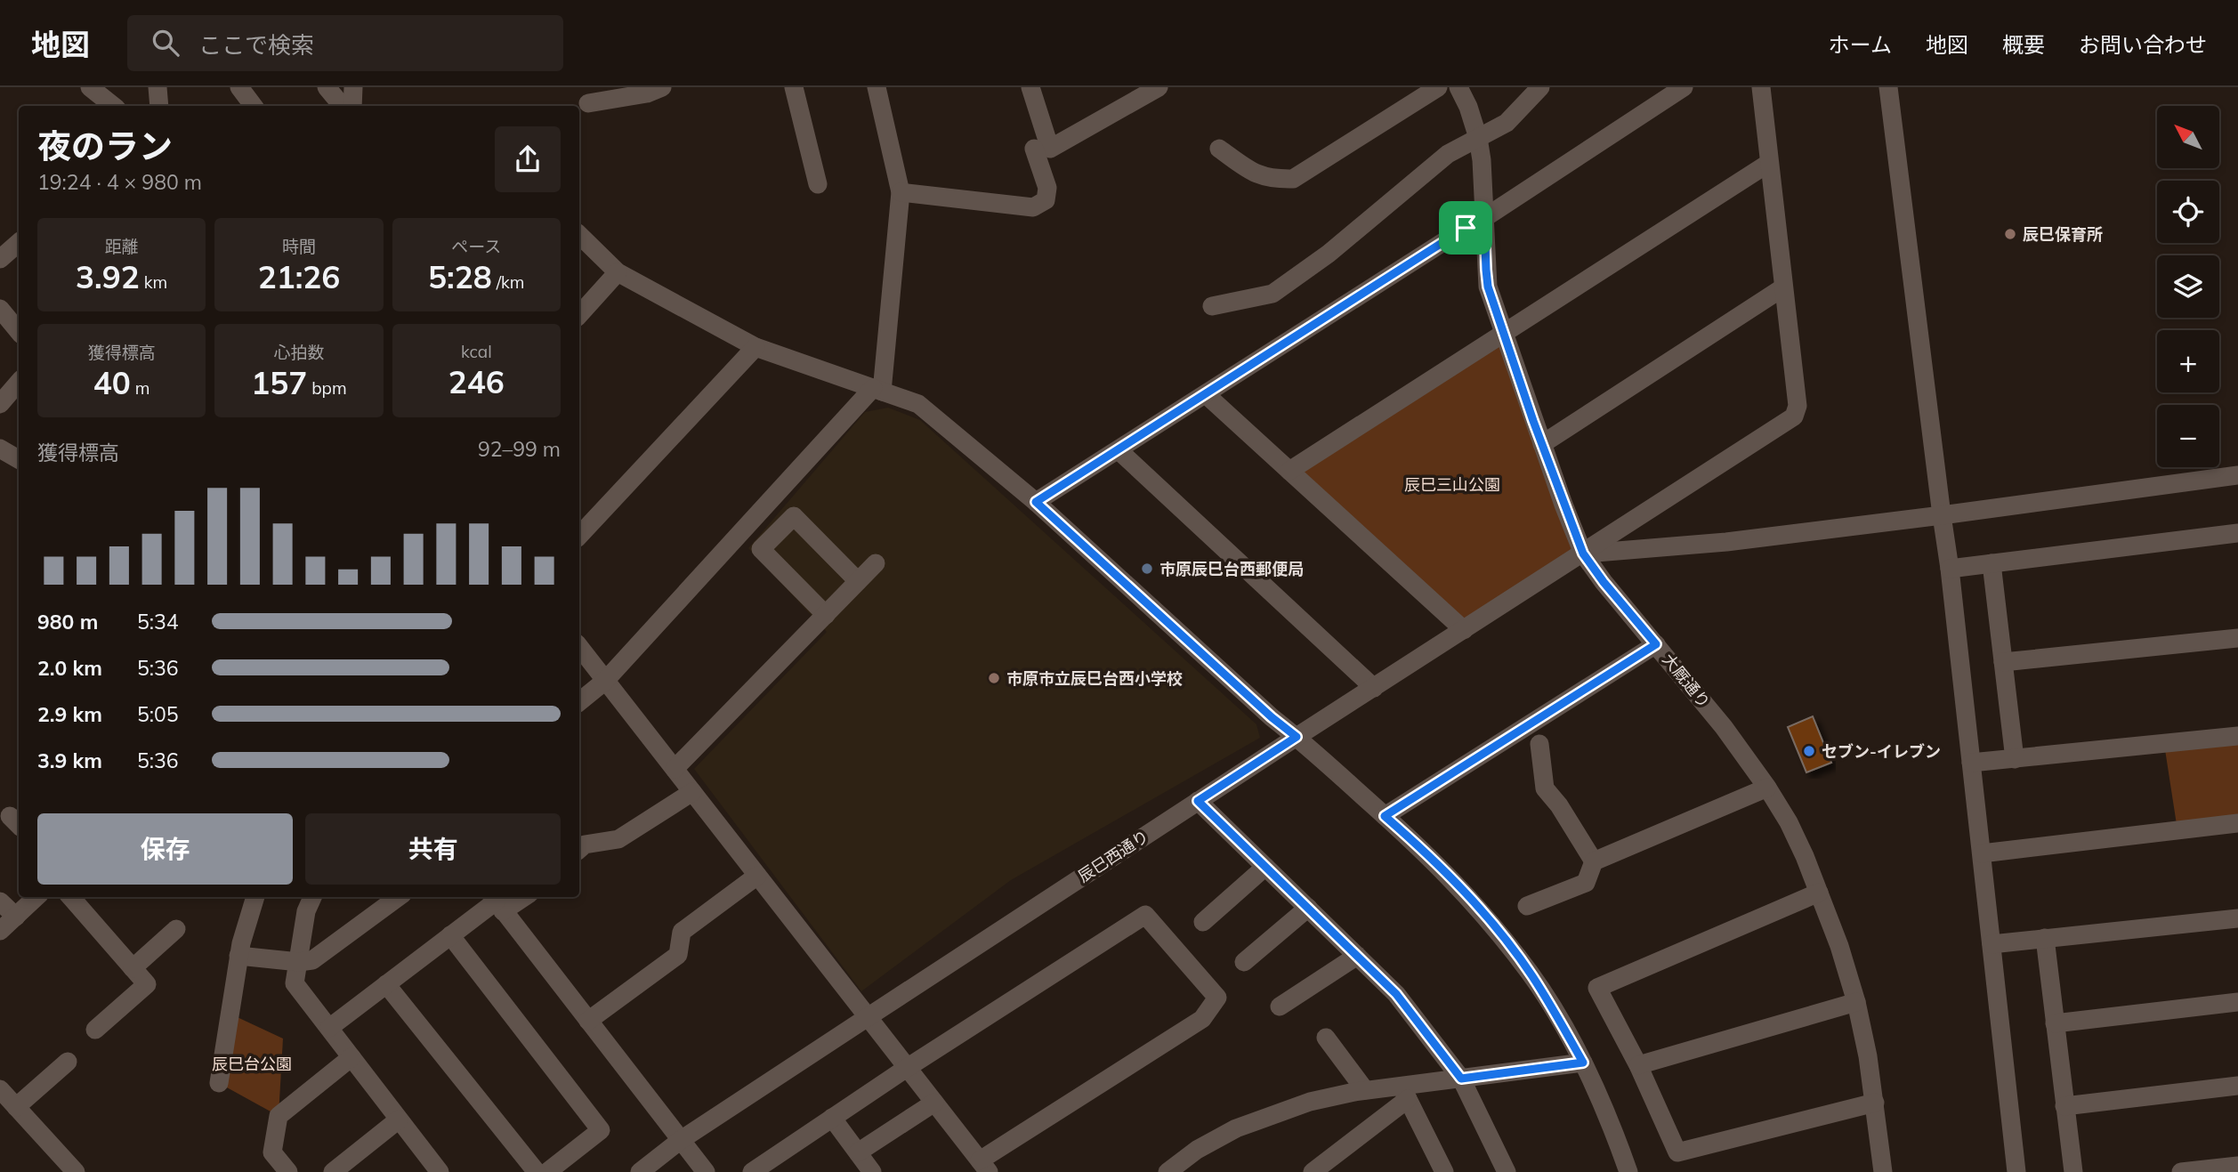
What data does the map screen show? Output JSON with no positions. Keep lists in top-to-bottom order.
{
  "streets": {
    "street": ["大厩通り", "辰巳西通り"]
  },
  "crossings": [
    ["大厩通り", "辰巳西通り"]
  ],
  "parks": ["辰巳三山公園", "辰巳台公園"],
  "places": [
    "辰巳保育所",
    "市原辰巳台西郵便局",
    "市原市立辰巳台西小学校",
    "セブン-イレブン"
  ],
  "north": "top left",
  "page": {
    "header": "地図",
    "search": "ここで検索",
    "nav": [
      "ホーム",
      "地図",
      "概要",
      "お問い合わせ"
    ],
    "map_buttons": ["+", "−"],
    "heading": ["夜のラン", "19:24 · 4 × 980 m"],
    "stats": [
      ["距離", "3.92 km"],
      ["時間", "21:26"],
      ["ペース", "5:28 /km"],
      ["獲得標高", "40 m"],
      ["心拍数", "157 bpm"],
      ["kcal", "246"]
    ],
    "chart": ["獲得標高", "92–99 m"],
    "list": [
      {
        "name": "980 m",
        "note": "5:34"
      },
      {
        "name": "2.0 km",
        "note": "5:36"
      },
      {
        "name": "2.9 km",
        "note": "5:05"
      },
      {
        "name": "3.9 km",
        "note": "5:36"
      }
    ],
    "buttons": ["保存", "共有"]
  }
}
